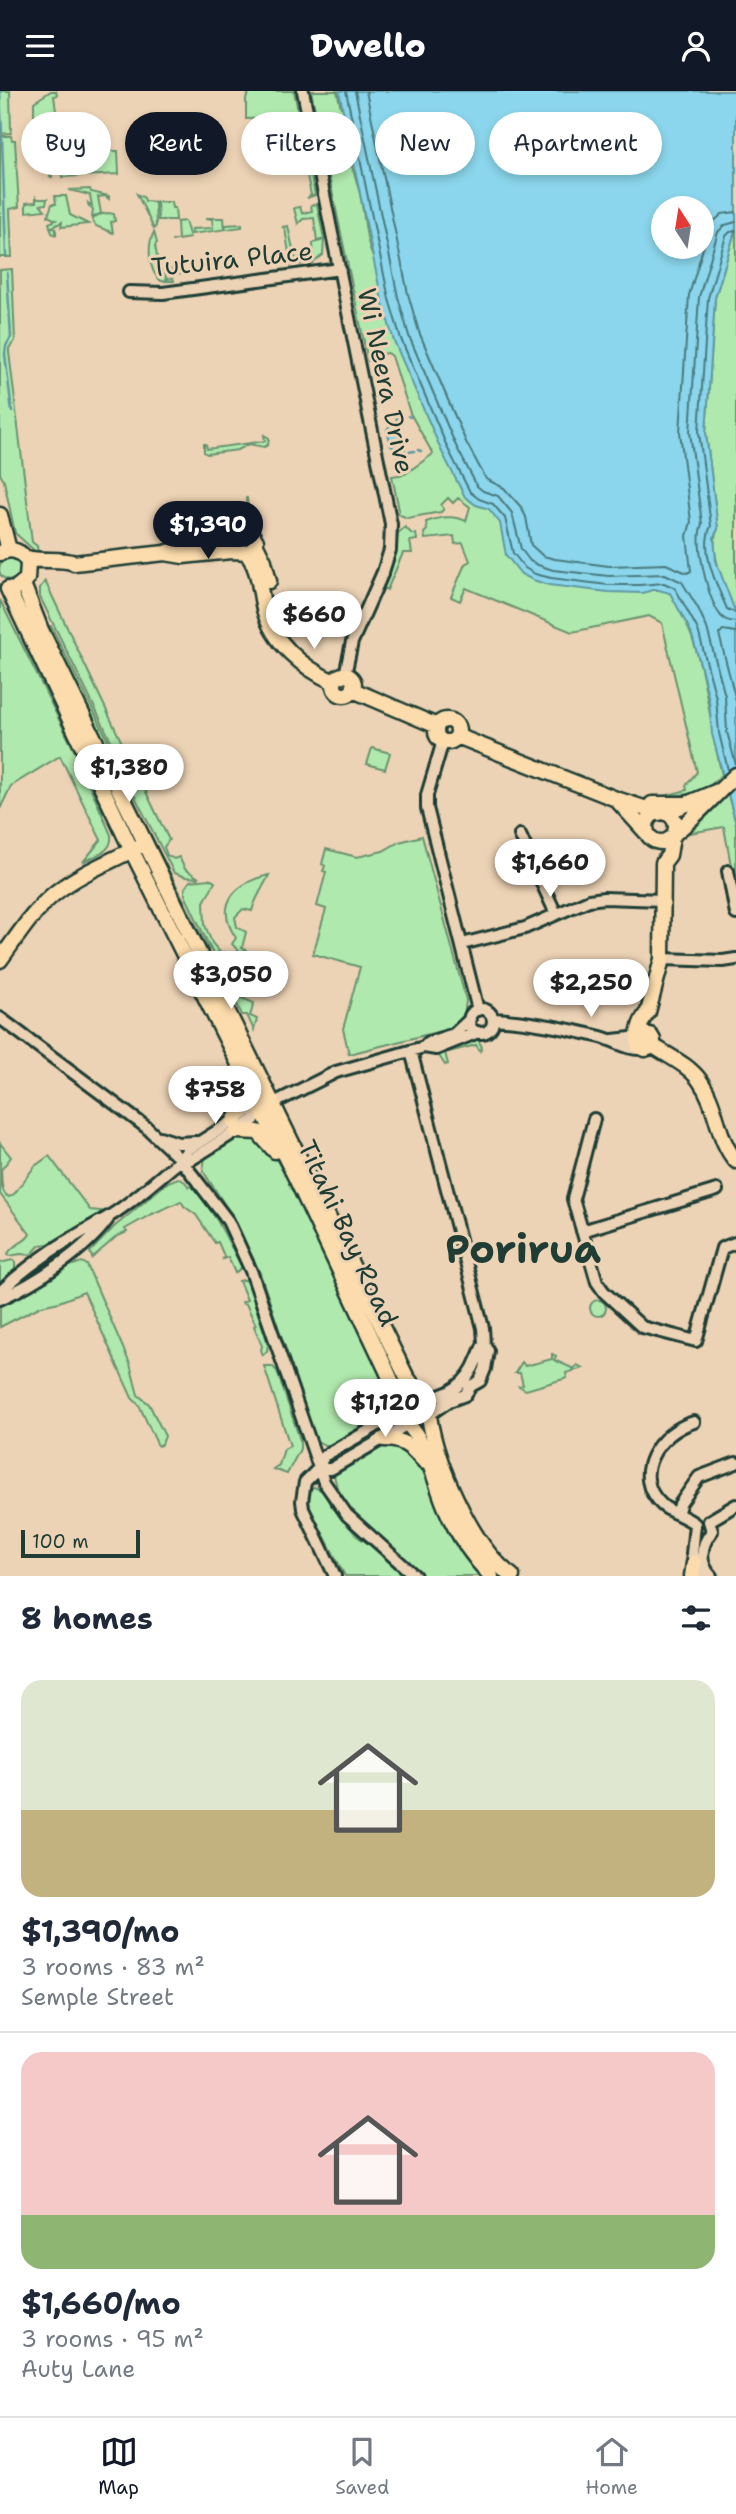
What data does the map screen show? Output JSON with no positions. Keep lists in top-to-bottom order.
{
  "streets": {
    "main road": ["Titahi Bay Road"],
    "street": ["Tutuira Place", "Wi Neera Drive"]
  },
  "crossings": [
    ["Tutuira Place", "Wi Neera Drive"]
  ],
  "districts": ["Porirua"],
  "scale_bar": "100 m",
  "north": "top",
  "page": {
    "header": "Dwello",
    "chip": [
      "Buy",
      "Rent",
      "Filters",
      "New",
      "Apartment"
    ],
    "price": [
      "$1,390",
      "$660",
      "$1,380",
      "$1,660",
      "$3,050",
      "$2,250",
      "$758",
      "$1,120"
    ],
    "scale": "100 m",
    "heading": "8 homes",
    "list": [
      {
        "name": "$1,390/mo",
        "note": "3 rooms · 83 m² · Semple Street"
      },
      {
        "name": "$1,660/mo",
        "note": "3 rooms · 95 m² · Auty Lane"
      }
    ],
    "tabs": ["Map", "Saved", "Home"]
  }
}
